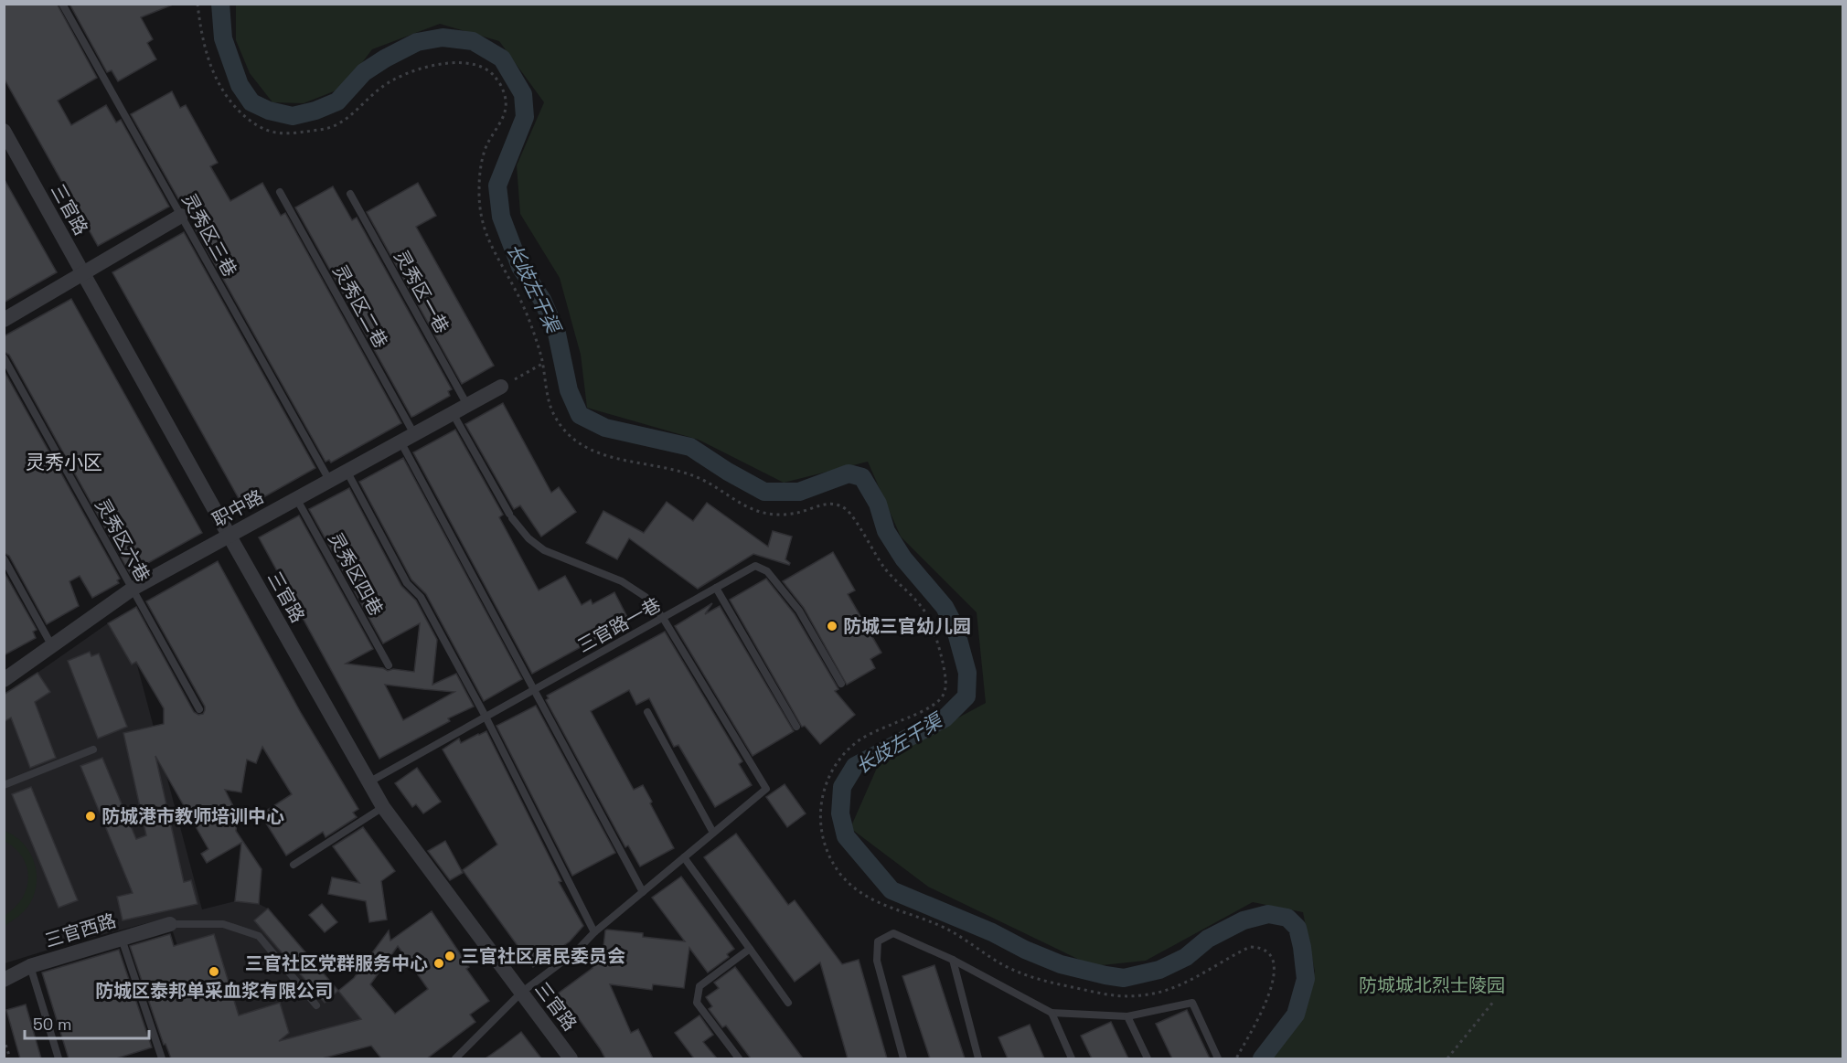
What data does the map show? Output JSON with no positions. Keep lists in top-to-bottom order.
{
  "streets": {
    "street": ["三官路", "职中路", "三官西路"],
    "lane": [
      "灵秀区三巷",
      "灵秀区一巷",
      "灵秀区二巷",
      "灵秀区六巷",
      "灵秀区四巷",
      "三官路一巷"
    ]
  },
  "crossings": [
    ["三官路", "职中路"],
    ["三官路", "三官路一巷"],
    ["灵秀区三巷", "职中路"],
    ["灵秀区一巷", "职中路"],
    ["灵秀区二巷", "职中路"],
    ["职中路", "灵秀区六巷"],
    ["职中路", "灵秀区四巷"]
  ],
  "districts": ["灵秀小区"],
  "water": ["长歧左干渠"],
  "parks": ["防城城北烈士陵园"],
  "places": [
    "防城三官幼儿园",
    "防城港市教师培训中心",
    "三官社区居民委员会",
    "三官社区党群服务中心",
    "防城区泰邦单采血浆有限公司"
  ],
  "scale_bar": "50 m"
}
